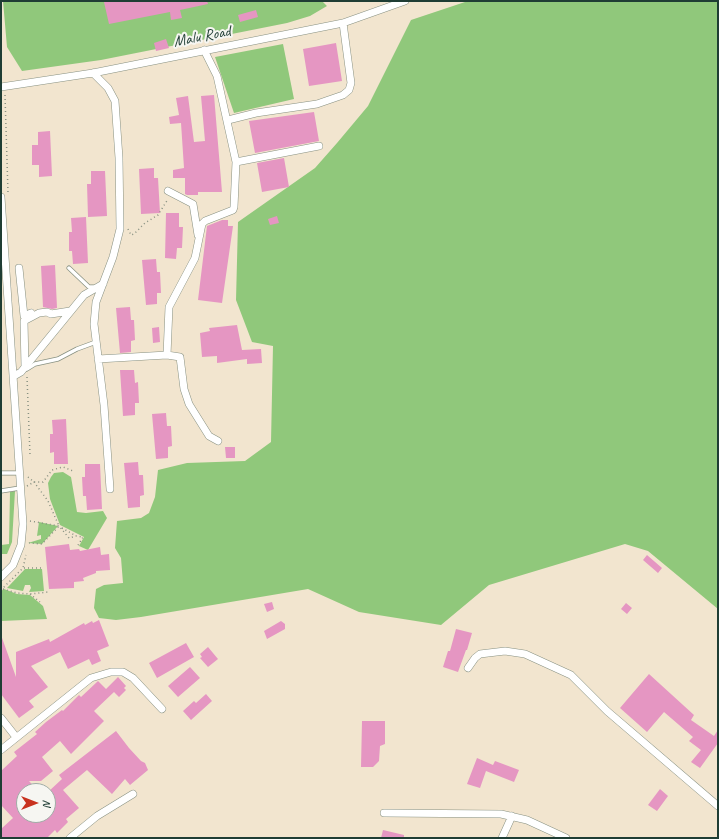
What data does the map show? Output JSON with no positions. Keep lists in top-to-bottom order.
{
  "streets": {
    "street": ["Malu Road"]
  },
  "north": "right"
}
